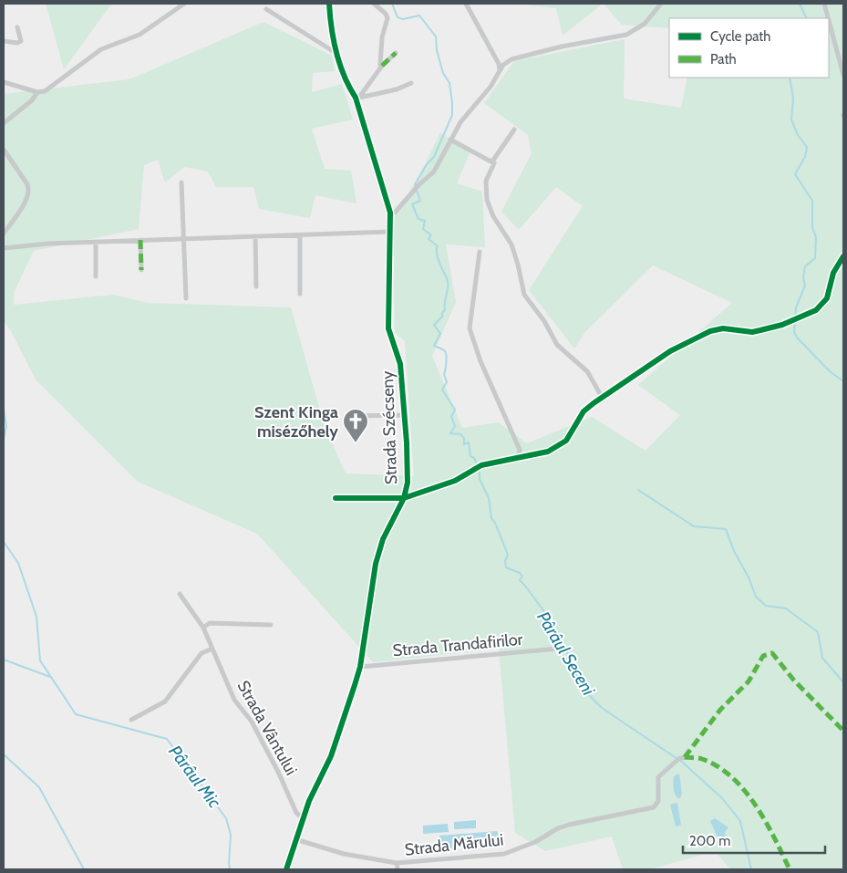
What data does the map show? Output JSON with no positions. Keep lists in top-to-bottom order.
{
  "streets": {
    "street": [
      "Strada Szécseny",
      "Strada Trandafirilor",
      "Strada Vântului",
      "Strada Mărului"
    ]
  },
  "crossings": [
    ["Strada Szécseny", "Strada Trandafirilor"],
    ["Strada Szécseny", "Strada Vântului"],
    ["Strada Szécseny", "Strada Mărului"]
  ],
  "water": ["Pârâul Seceni", "Pârâul Mic"],
  "places": {
    "church": ["Szent Kinga misézőhely"]
  },
  "legend": ["Cycle path", "Path"],
  "scale_bar": "200 m"
}
